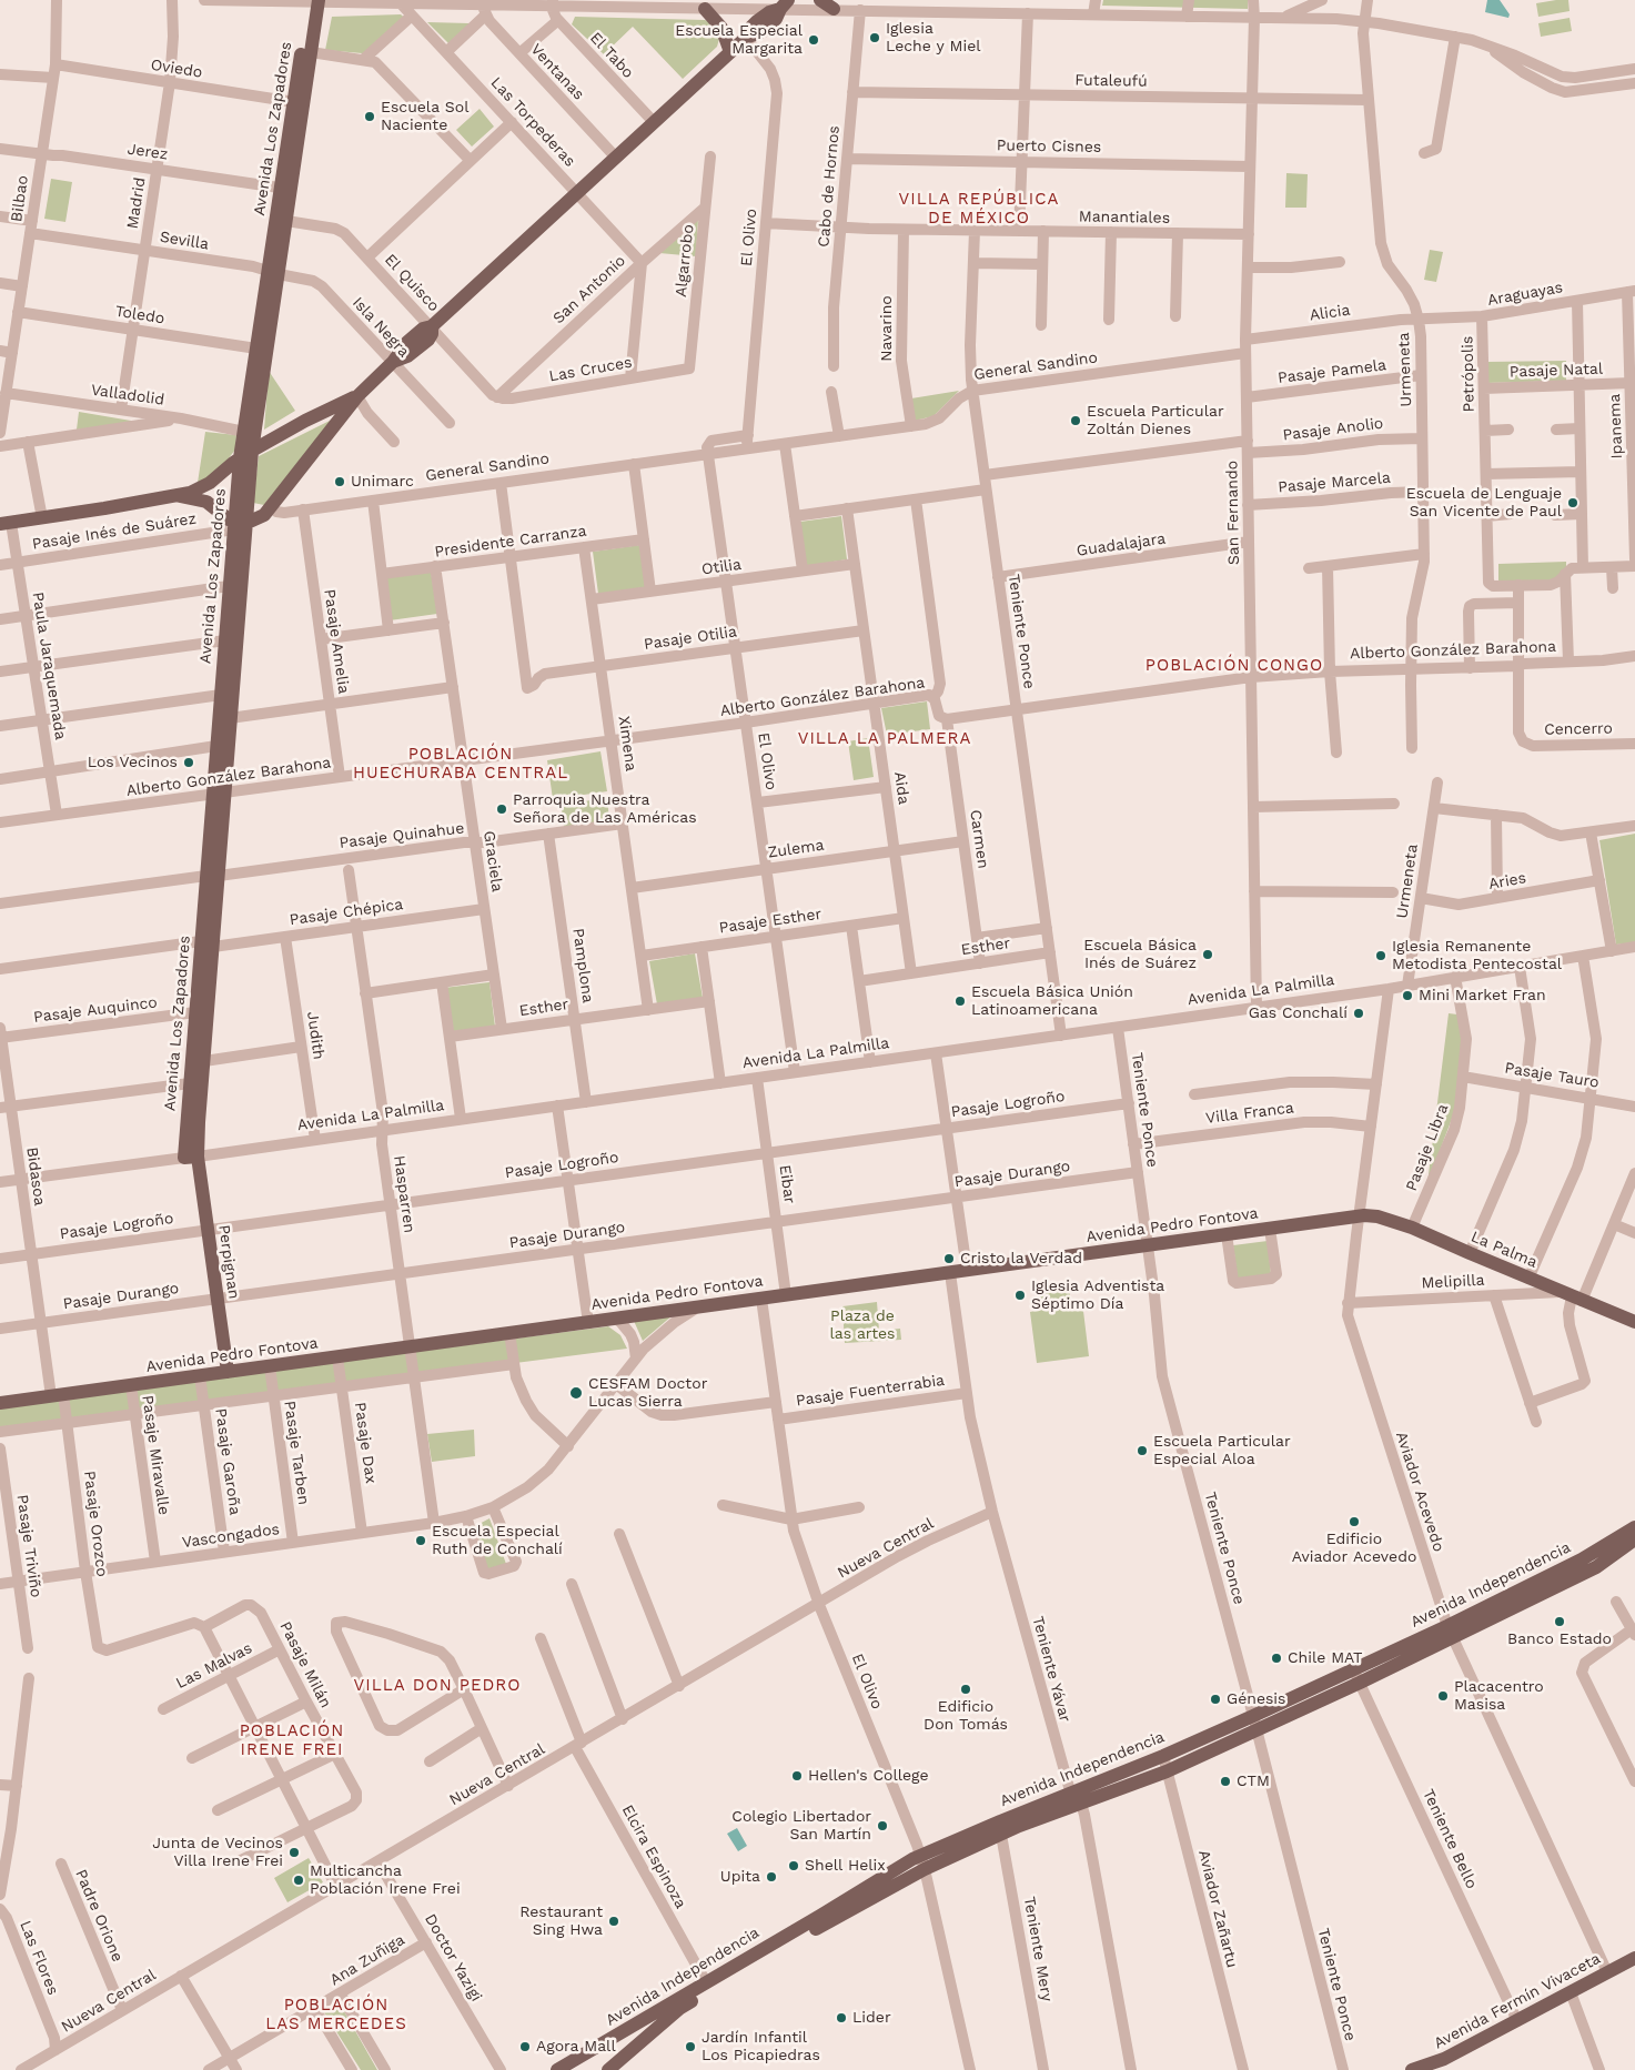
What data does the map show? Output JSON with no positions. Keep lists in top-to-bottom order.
{
  "streets": {
    "main road": [
      "Avenida Los Zapadores",
      "General Sandino",
      "Avenida Pedro Fontova",
      "La Palma",
      "Perpignan",
      "Avenida Independencia",
      "Avenida Fermín Vivaceta"
    ],
    "street": [
      "El Tabo",
      "Oviedo",
      "Ventanas",
      "Futaleufú",
      "Las Torpederas",
      "Puerto Cisnes",
      "Jerez",
      "Cabo de Hornos",
      "Bilbao",
      "Madrid",
      "Manantiales",
      "El Olivo",
      "Sevilla",
      "Algarrobo",
      "El Quisco",
      "San Antonio",
      "Araguayas",
      "Alicia",
      "Toledo",
      "Isla Negra",
      "Navarino",
      "Las Cruces",
      "Urmeneta",
      "Pasaje Natal",
      "Pasaje Pamela",
      "Petrópolis",
      "Valladolid",
      "Ipanema",
      "Pasaje Anolio",
      "Pasaje Marcela",
      "San Fernando",
      "Pasaje Inés de Suárez",
      "Presidente Carranza",
      "Guadalajara",
      "Otilia",
      "Teniente Ponce",
      "Pasaje Otilia",
      "Pasaje Amelia",
      "Alberto González Barahona",
      "Paula Jaraquemada",
      "Cencerro",
      "Ximena",
      "Aida",
      "Pasaje Quinahue",
      "Carmen",
      "Zulema",
      "Graciela",
      "Aries",
      "Pasaje Chépica",
      "Pasaje Esther",
      "Esther",
      "Pamplona",
      "Avenida La Palmilla",
      "Pasaje Auquinco",
      "Judith",
      "Pasaje Tauro",
      "Pasaje Logroño",
      "Villa Franca",
      "Pasaje Libra",
      "Pasaje Durango",
      "Bidasoa",
      "Eibar",
      "Hasparren",
      "Melipilla",
      "Pasaje Fuenterrabia",
      "Pasaje Dax",
      "Pasaje Tarben",
      "Pasaje Miravalle",
      "Pasaje Garoña",
      "Aviador Acevedo",
      "Pasaje Orozco",
      "Vascongados",
      "Pasaje Triviño",
      "Nueva Central",
      "Pasaje Milán",
      "Las Malvas",
      "Teniente Yávar",
      "Teniente Bello",
      "Elcira Espinoza",
      "Aviador Zañartu",
      "Padre Orione",
      "Teniente Mery",
      "Las Flores",
      "Doctor Yazigi",
      "Ana Zuñiga"
    ]
  },
  "crossings": [
    ["Oviedo", "Avenida Los Zapadores"],
    ["Oviedo", "Bilbao"],
    ["Oviedo", "Madrid"],
    ["Futaleufú", "Cabo de Hornos"],
    ["Futaleufú", "Urmeneta"],
    ["Futaleufú", "San Fernando"],
    ["Las Torpederas", "San Antonio"],
    ["Avenida Los Zapadores", "Jerez"],
    ["Avenida Los Zapadores", "Sevilla"],
    ["Avenida Los Zapadores", "El Quisco"],
    ["Avenida Los Zapadores", "Toledo"],
    ["Avenida Los Zapadores", "Isla Negra"],
    ["Avenida Los Zapadores", "General Sandino"],
    ["Avenida Los Zapadores", "Valladolid"],
    ["Avenida Los Zapadores", "Pasaje Inés de Suárez"],
    ["Avenida Los Zapadores", "Alberto González Barahona"],
    ["Avenida Los Zapadores", "Pasaje Quinahue"],
    ["Avenida Los Zapadores", "Pasaje Chépica"],
    ["Avenida Los Zapadores", "Avenida La Palmilla"],
    ["Avenida Los Zapadores", "Pasaje Auquinco"],
    ["Avenida Los Zapadores", "Perpignan"],
    ["Puerto Cisnes", "Cabo de Hornos"],
    ["Puerto Cisnes", "San Fernando"],
    ["Jerez", "Bilbao"],
    ["Jerez", "Madrid"],
    ["Cabo de Hornos", "Manantiales"],
    ["Bilbao", "Sevilla"],
    ["Bilbao", "Toledo"],
    ["Bilbao", "Valladolid"],
    ["Madrid", "Sevilla"],
    ["Madrid", "Toledo"],
    ["Madrid", "Valladolid"],
    ["Manantiales", "El Olivo"],
    ["Manantiales", "Navarino"],
    ["Manantiales", "San Fernando"],
    ["Manantiales", "Teniente Ponce"],
    ["El Olivo", "General Sandino"],
    ["El Olivo", "Otilia"],
    ["El Olivo", "Pasaje Otilia"],
    ["El Olivo", "Alberto González Barahona"],
    ["El Olivo", "Zulema"],
    ["El Olivo", "Pasaje Esther"],
    ["El Olivo", "Avenida La Palmilla"],
    ["El Olivo", "Avenida Pedro Fontova"],
    ["El Olivo", "Pasaje Fuenterrabia"],
    ["El Olivo", "Nueva Central"],
    ["El Olivo", "Avenida Independencia"],
    ["Sevilla", "Isla Negra"],
    ["Algarrobo", "San Antonio"],
    ["Algarrobo", "Las Cruces"],
    ["El Quisco", "San Antonio"],
    ["El Quisco", "Las Cruces"],
    ["San Antonio", "Las Cruces"],
    ["Araguayas", "Alicia"],
    ["Araguayas", "Urmeneta"],
    ["Araguayas", "Petrópolis"],
    ["Araguayas", "Ipanema"],
    ["Alicia", "Urmeneta"],
    ["Alicia", "San Fernando"],
    ["Navarino", "General Sandino"],
    ["General Sandino", "San Fernando"],
    ["General Sandino", "Pasaje Inés de Suárez"],
    ["General Sandino", "Teniente Ponce"],
    ["General Sandino", "Pasaje Amelia"],
    ["Urmeneta", "Pasaje Pamela"],
    ["Urmeneta", "Pasaje Anolio"],
    ["Urmeneta", "Pasaje Marcela"],
    ["Urmeneta", "Alberto González Barahona"],
    ["Urmeneta", "Aries"],
    ["Urmeneta", "Avenida La Palmilla"],
    ["Pasaje Natal", "Petrópolis"],
    ["Pasaje Natal", "Ipanema"],
    ["Pasaje Pamela", "San Fernando"],
    ["Pasaje Anolio", "San Fernando"],
    ["Pasaje Marcela", "San Fernando"],
    ["San Fernando", "Guadalajara"],
    ["San Fernando", "Alberto González Barahona"],
    ["San Fernando", "Avenida La Palmilla"],
    ["Pasaje Inés de Suárez", "Paula Jaraquemada"],
    ["Presidente Carranza", "Pasaje Otilia"],
    ["Presidente Carranza", "Ximena"],
    ["Presidente Carranza", "Graciela"],
    ["Guadalajara", "Teniente Ponce"],
    ["Otilia", "Ximena"],
    ["Otilia", "Aida"],
    ["Teniente Ponce", "Alberto González Barahona"],
    ["Teniente Ponce", "Esther"],
    ["Teniente Ponce", "Avenida La Palmilla"],
    ["Teniente Ponce", "Pasaje Logroño"],
    ["Teniente Ponce", "Villa Franca"],
    ["Teniente Ponce", "Pasaje Durango"],
    ["Teniente Ponce", "Avenida Pedro Fontova"],
    ["Teniente Ponce", "Avenida Independencia"],
    ["Pasaje Otilia", "Ximena"],
    ["Pasaje Otilia", "Aida"],
    ["Pasaje Amelia", "Alberto González Barahona"],
    ["Alberto González Barahona", "Paula Jaraquemada"],
    ["Alberto González Barahona", "Cencerro"],
    ["Alberto González Barahona", "Ximena"],
    ["Alberto González Barahona", "Aida"],
    ["Alberto González Barahona", "Carmen"],
    ["Alberto González Barahona", "Graciela"],
    ["Ximena", "Pasaje Quinahue"],
    ["Ximena", "Zulema"],
    ["Ximena", "Pasaje Esther"],
    ["Ximena", "Esther"],
    ["Aida", "Zulema"],
    ["Aida", "Pasaje Esther"],
    ["Aida", "Esther"],
    ["Pasaje Quinahue", "Graciela"],
    ["Pasaje Quinahue", "Pamplona"],
    ["Carmen", "Zulema"],
    ["Carmen", "Esther"],
    ["Graciela", "Pasaje Chépica"],
    ["Graciela", "Esther"],
    ["Pasaje Chépica", "Judith"],
    ["Pasaje Chépica", "Hasparren"],
    ["Esther", "Pamplona"],
    ["Pamplona", "Avenida La Palmilla"],
    ["Avenida La Palmilla", "Judith"],
    ["Avenida La Palmilla", "Pasaje Libra"],
    ["Avenida La Palmilla", "Bidasoa"],
    ["Avenida La Palmilla", "Eibar"],
    ["Avenida La Palmilla", "Hasparren"],
    ["Avenida La Palmilla", "Perpignan"],
    ["Avenida La Palmilla", "Aviador Acevedo"],
    ["Pasaje Auquinco", "Bidasoa"],
    ["Pasaje Tauro", "Pasaje Libra"],
    ["Pasaje Logroño", "Bidasoa"],
    ["Pasaje Logroño", "Eibar"],
    ["Pasaje Logroño", "Hasparren"],
    ["Pasaje Logroño", "Perpignan"],
    ["Villa Franca", "Aviador Acevedo"],
    ["Pasaje Libra", "La Palma"],
    ["Pasaje Durango", "Bidasoa"],
    ["Pasaje Durango", "Eibar"],
    ["Pasaje Durango", "Hasparren"],
    ["Pasaje Durango", "Perpignan"],
    ["Bidasoa", "Avenida Pedro Fontova"],
    ["Bidasoa", "Pasaje Orozco"],
    ["Eibar", "Avenida Pedro Fontova"],
    ["Hasparren", "Avenida Pedro Fontova"],
    ["Hasparren", "Vascongados"],
    ["Avenida Pedro Fontova", "La Palma"],
    ["Avenida Pedro Fontova", "Perpignan"],
    ["Avenida Pedro Fontova", "Pasaje Dax"],
    ["Avenida Pedro Fontova", "Pasaje Tarben"],
    ["Avenida Pedro Fontova", "Pasaje Miravalle"],
    ["Avenida Pedro Fontova", "Pasaje Garoña"],
    ["Avenida Pedro Fontova", "Aviador Acevedo"],
    ["Avenida Pedro Fontova", "Pasaje Orozco"],
    ["Avenida Pedro Fontova", "Vascongados"],
    ["Avenida Pedro Fontova", "Teniente Yávar"],
    ["La Palma", "Melipilla"],
    ["La Palma", "Aviador Acevedo"],
    ["Melipilla", "Aviador Acevedo"],
    ["Pasaje Fuenterrabia", "Vascongados"],
    ["Pasaje Fuenterrabia", "Teniente Yávar"],
    ["Pasaje Dax", "Vascongados"],
    ["Pasaje Tarben", "Vascongados"],
    ["Pasaje Miravalle", "Vascongados"],
    ["Pasaje Garoña", "Vascongados"],
    ["Aviador Acevedo", "Avenida Independencia"],
    ["Aviador Acevedo", "Avenida Fermín Vivaceta"],
    ["Pasaje Orozco", "Vascongados"],
    ["Pasaje Orozco", "Pasaje Milán"],
    ["Vascongados", "Pasaje Triviño"],
    ["Nueva Central", "Teniente Yávar"],
    ["Nueva Central", "Elcira Espinoza"],
    ["Nueva Central", "Padre Orione"],
    ["Nueva Central", "Las Flores"],
    ["Nueva Central", "Doctor Yazigi"],
    ["Avenida Independencia", "Teniente Yávar"],
    ["Avenida Independencia", "Teniente Bello"],
    ["Avenida Independencia", "Elcira Espinoza"],
    ["Avenida Independencia", "Aviador Zañartu"],
    ["Avenida Independencia", "Teniente Mery"],
    ["Pasaje Milán", "Las Malvas"],
    ["Teniente Bello", "Avenida Fermín Vivaceta"],
    ["Doctor Yazigi", "Ana Zuñiga"]
  ],
  "districts": [
    "VILLA REPÚBLICA DE MÉXICO",
    "POBLACIÓN CONGO",
    "VILLA LA PALMERA",
    "POBLACIÓN HUECHURABA CENTRAL",
    "VILLA DON PEDRO",
    "POBLACIÓN IRENE FREI",
    "POBLACIÓN LAS MERCEDES"
  ],
  "parks": ["Plaza de las artes"],
  "places": [
    "Iglesia Leche y Miel",
    "Escuela Especial Margarita",
    "Escuela Sol Naciente",
    "Escuela Particular Zoltán Dienes",
    "Unimarc",
    "Escuela de Lenguaje San Vicente de Paul",
    "Los Vecinos",
    "Parroquia Nuestra Señora de Las Américas",
    "Escuela Básica Inés de Suárez",
    "Iglesia Remanente Metodista Pentecostal",
    "Mini Market Fran",
    "Escuela Básica Unión Latinoamericana",
    "Gas Conchalí",
    "Cristo la Verdad",
    "Iglesia Adventista Séptimo Día",
    "CESFAM Doctor Lucas Sierra",
    "Escuela Particular Especial Aloa",
    "Edificio Aviador Acevedo",
    "Escuela Especial Ruth de Conchalí",
    "Banco Estado",
    "Chile MAT",
    "Edificio Don Tomás",
    "Placacentro Masisa",
    "Génesis",
    "Hellen's College",
    "CTM",
    "Colegio Libertador San Martín",
    "Junta de Vecinos Villa Irene Frei",
    "Shell Helix",
    "Upita",
    "Multicancha Población Irene Frei",
    "Restaurant Sing Hwa",
    "Lider",
    "Agora Mall",
    "Jardín Infantil Los Picapiedras"
  ]
}
